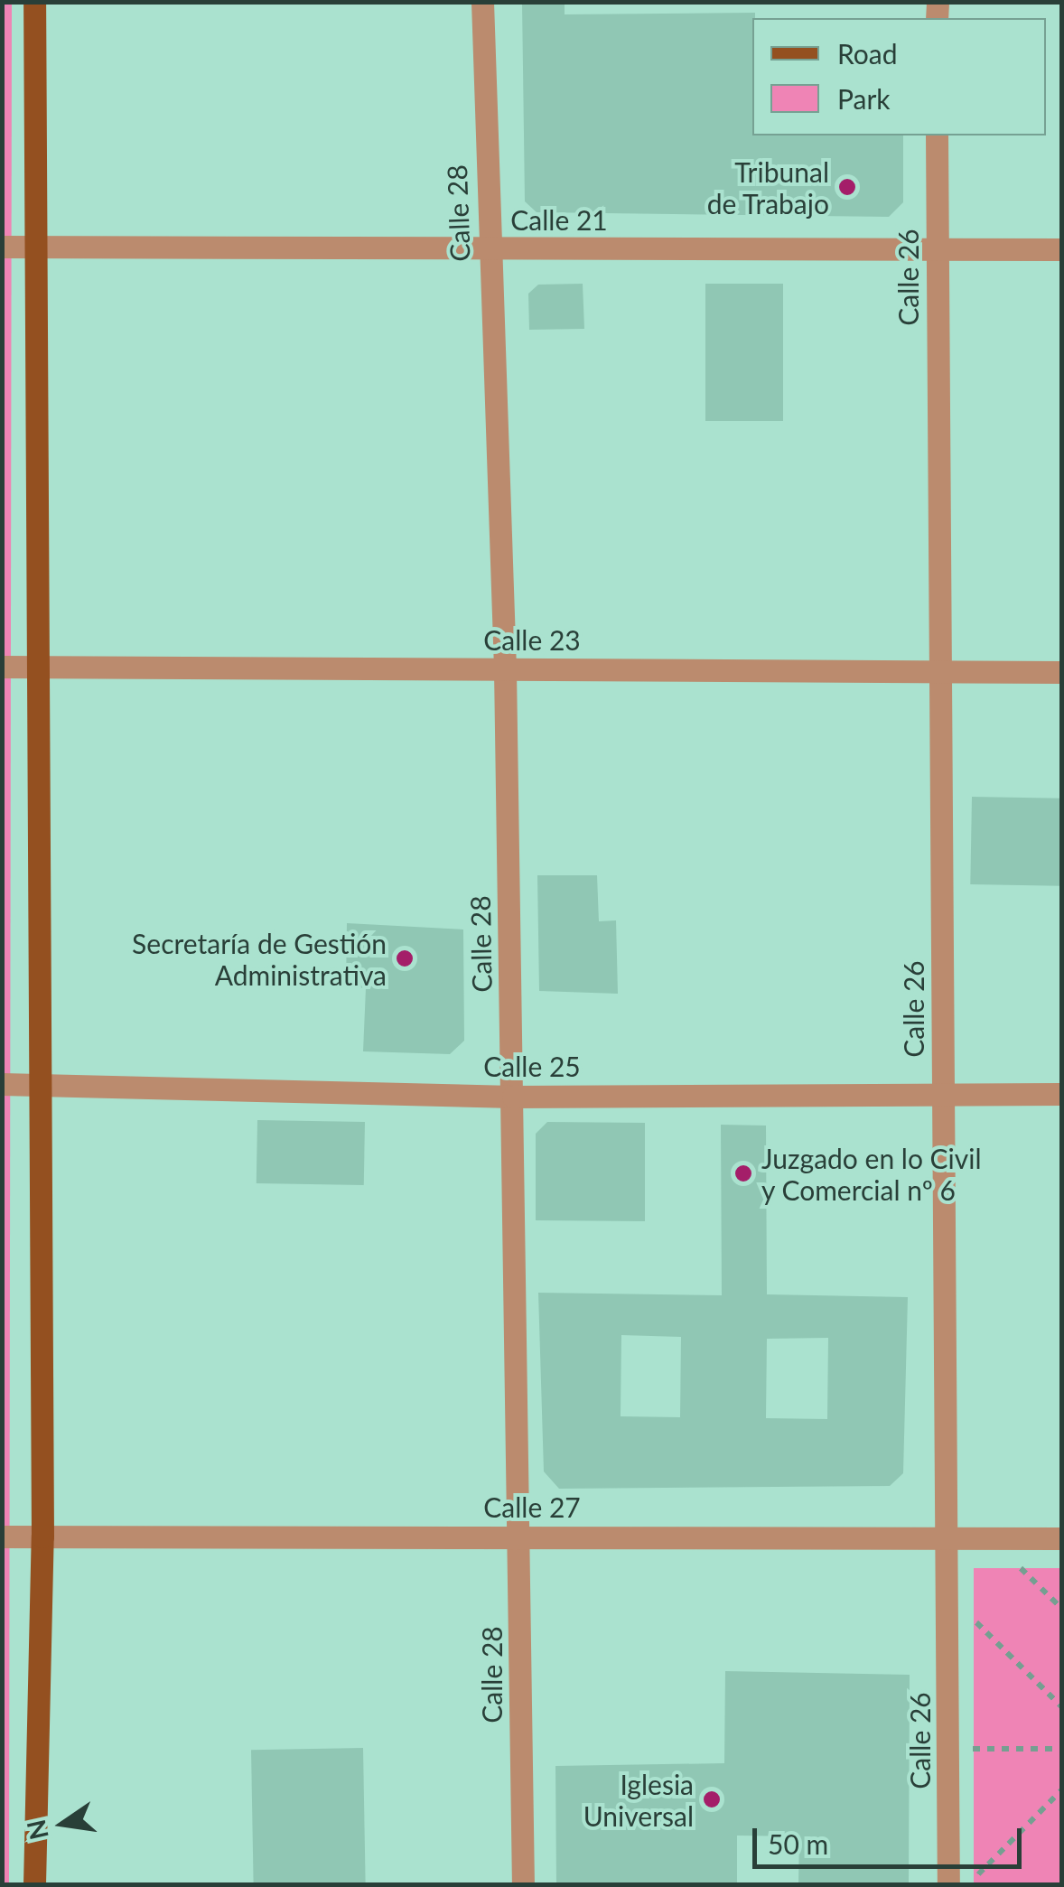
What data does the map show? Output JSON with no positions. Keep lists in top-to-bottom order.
{
  "streets": {
    "street": [
      "Calle 28",
      "Calle 21",
      "Calle 26",
      "Calle 23",
      "Calle 25",
      "Calle 27"
    ]
  },
  "crossings": [
    ["Calle 28", "Calle 21"],
    ["Calle 28", "Calle 23"],
    ["Calle 28", "Calle 25"],
    ["Calle 28", "Calle 27"],
    ["Calle 21", "Calle 26"],
    ["Calle 26", "Calle 23"],
    ["Calle 26", "Calle 25"],
    ["Calle 26", "Calle 27"]
  ],
  "places": [
    "Tribunal de Trabajo",
    "Secretaría de Gestión Administrativa",
    "Juzgado en lo Civil y Comercial nº 6",
    "Iglesia Universal"
  ],
  "legend": ["Road", "Park"],
  "scale_bar": "50 m",
  "north": "left"
}
